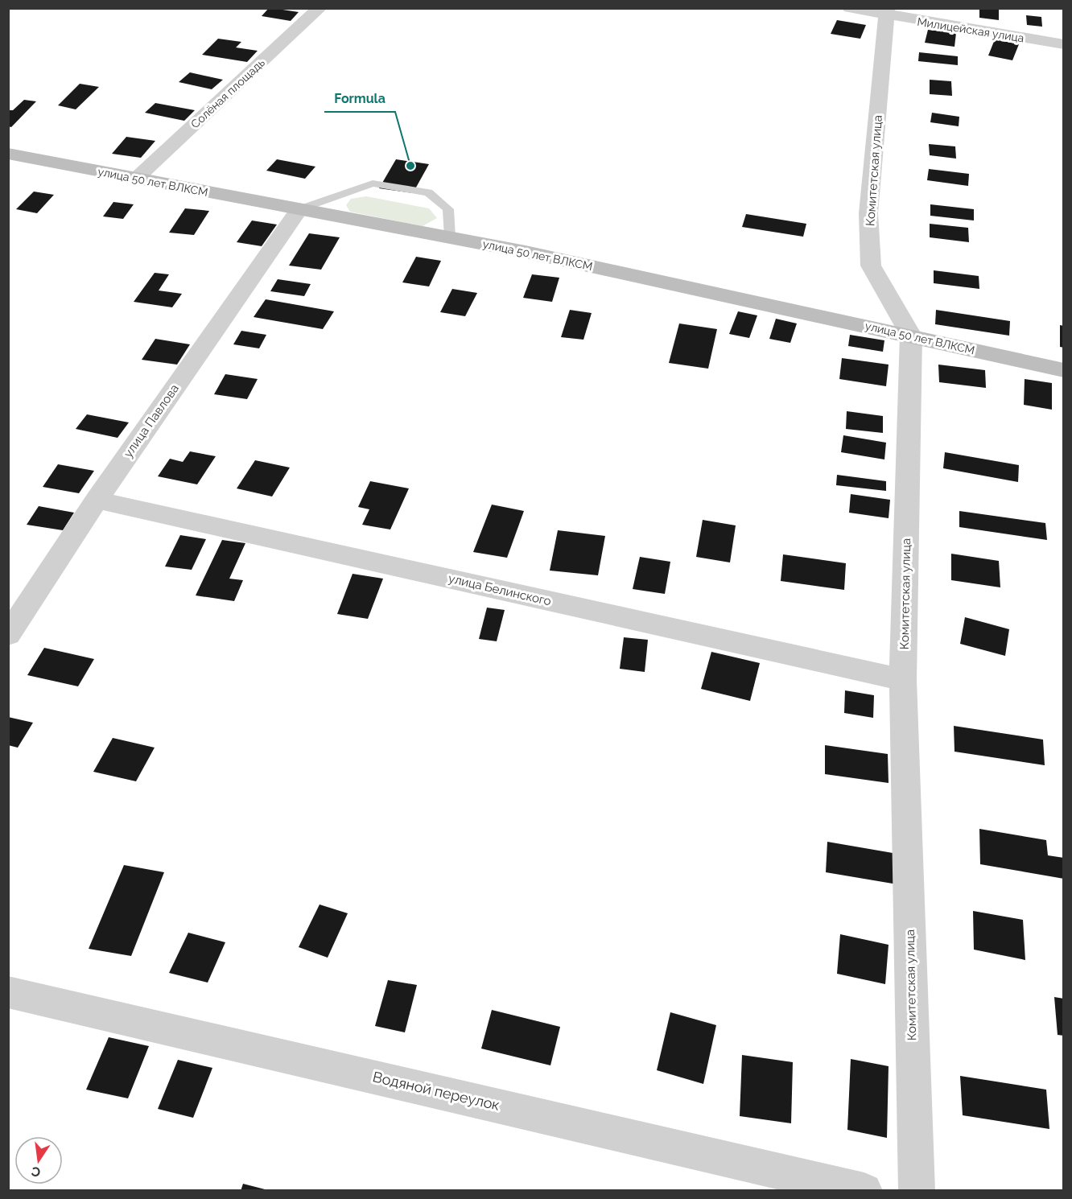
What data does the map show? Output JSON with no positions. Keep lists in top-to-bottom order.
{
  "streets": {
    "main road": ["улица 50 лет ВЛКСМ"],
    "street": [
      "Милицейская улица",
      "Солёная площадь",
      "Комитетская улица",
      "улица Павлова",
      "улица Белинского",
      "Водяной переулок"
    ]
  },
  "crossings": [
    ["Милицейская улица", "Комитетская улица"],
    ["Солёная площадь", "улица 50 лет ВЛКСМ"],
    ["Комитетская улица", "улица 50 лет ВЛКСМ"],
    ["Комитетская улица", "улица Белинского"],
    ["улица 50 лет ВЛКСМ", "улица Павлова"],
    ["улица Павлова", "улица Белинского"]
  ],
  "places": ["Formula"],
  "north": "bottom"
}
